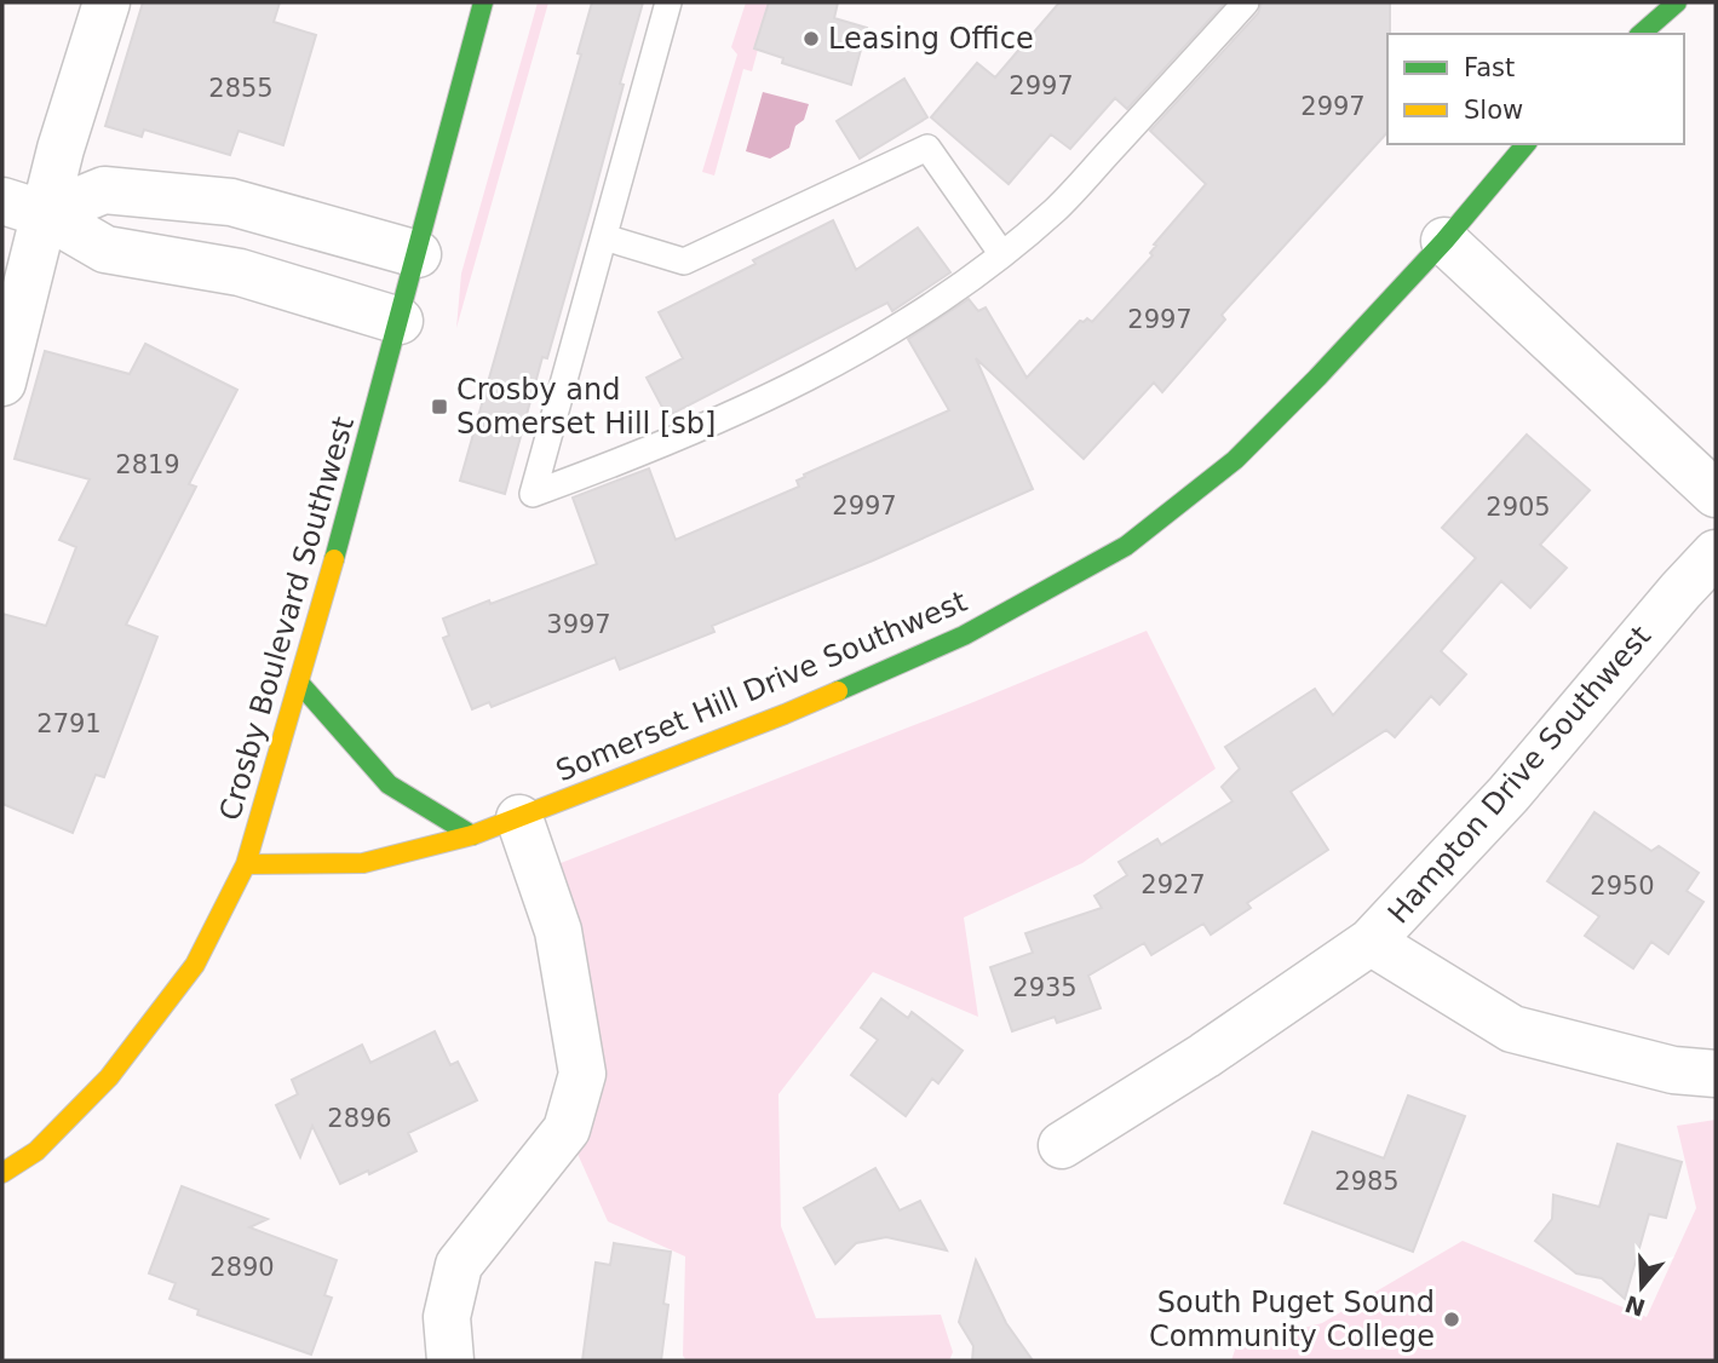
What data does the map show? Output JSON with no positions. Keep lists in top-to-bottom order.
{
  "streets": {
    "street": ["Crosby Boulevard Southwest", "Somerset Hill Drive Southwest", "Hampton Drive Southwest"]
  },
  "crossings": [
    ["Crosby Boulevard Southwest", "Somerset Hill Drive Southwest"]
  ],
  "places": {
    "other": ["Leasing Office", "South Puget Sound Community College"],
    "transit": ["Crosby and Somerset Hill [sb]"]
  },
  "house_numbers": [
    "2997",
    "2855",
    "2997",
    "2997",
    "2819",
    "2997",
    "2905",
    "3997",
    "2791",
    "2927",
    "2950",
    "2935",
    "2896",
    "2985",
    "2890"
  ],
  "legend": ["Fast", "Slow"],
  "north": "bottom"
}
